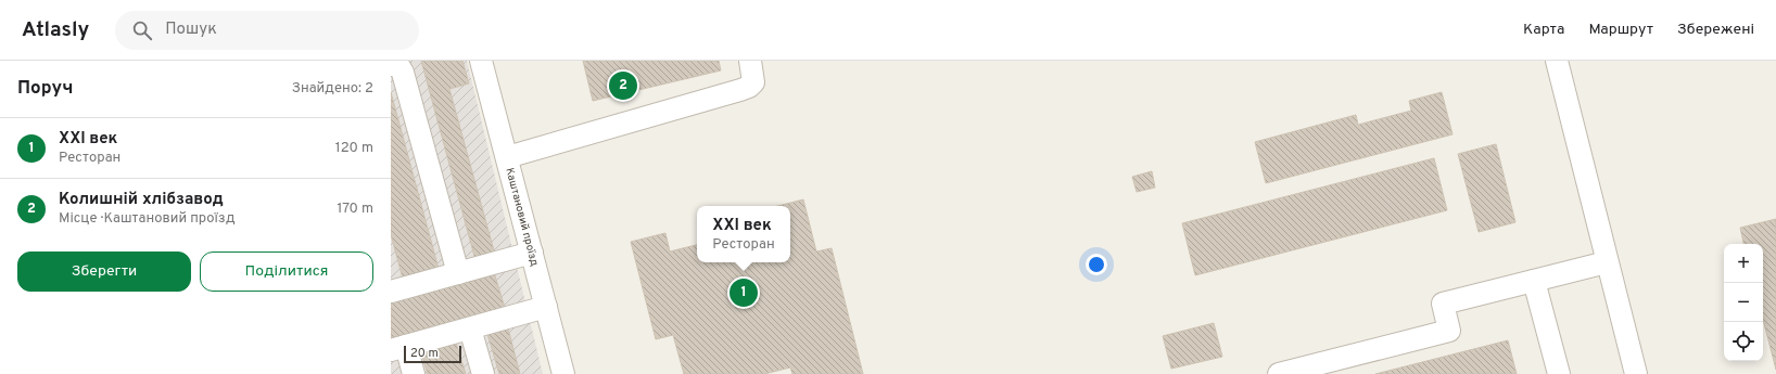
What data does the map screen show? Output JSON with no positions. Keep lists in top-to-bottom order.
{
  "streets": {
    "street": ["Каштановий проїзд"]
  },
  "scale_bar": "20 m",
  "page": {
    "header": "Atlasly",
    "search": "Пошук",
    "nav": ["Карта", "Маршрут", "Збережені"],
    "heading": ["Поруч", "Знайдено: 2"],
    "pins": ["2", "1"],
    "list": [
      {
        "mark": "1",
        "name": "XXI век",
        "note": "Ресторан",
        "value": "120 m"
      },
      {
        "mark": "2",
        "name": "Колишній хлібзавод",
        "note": "Місце · Каштановий проїзд",
        "value": "170 m"
      }
    ],
    "popup": ["XXI век", "Ресторан"],
    "buttons": ["Зберегти", "Поділитися"],
    "map_buttons": ["+", "−"],
    "scale": "20 m"
  }
}
